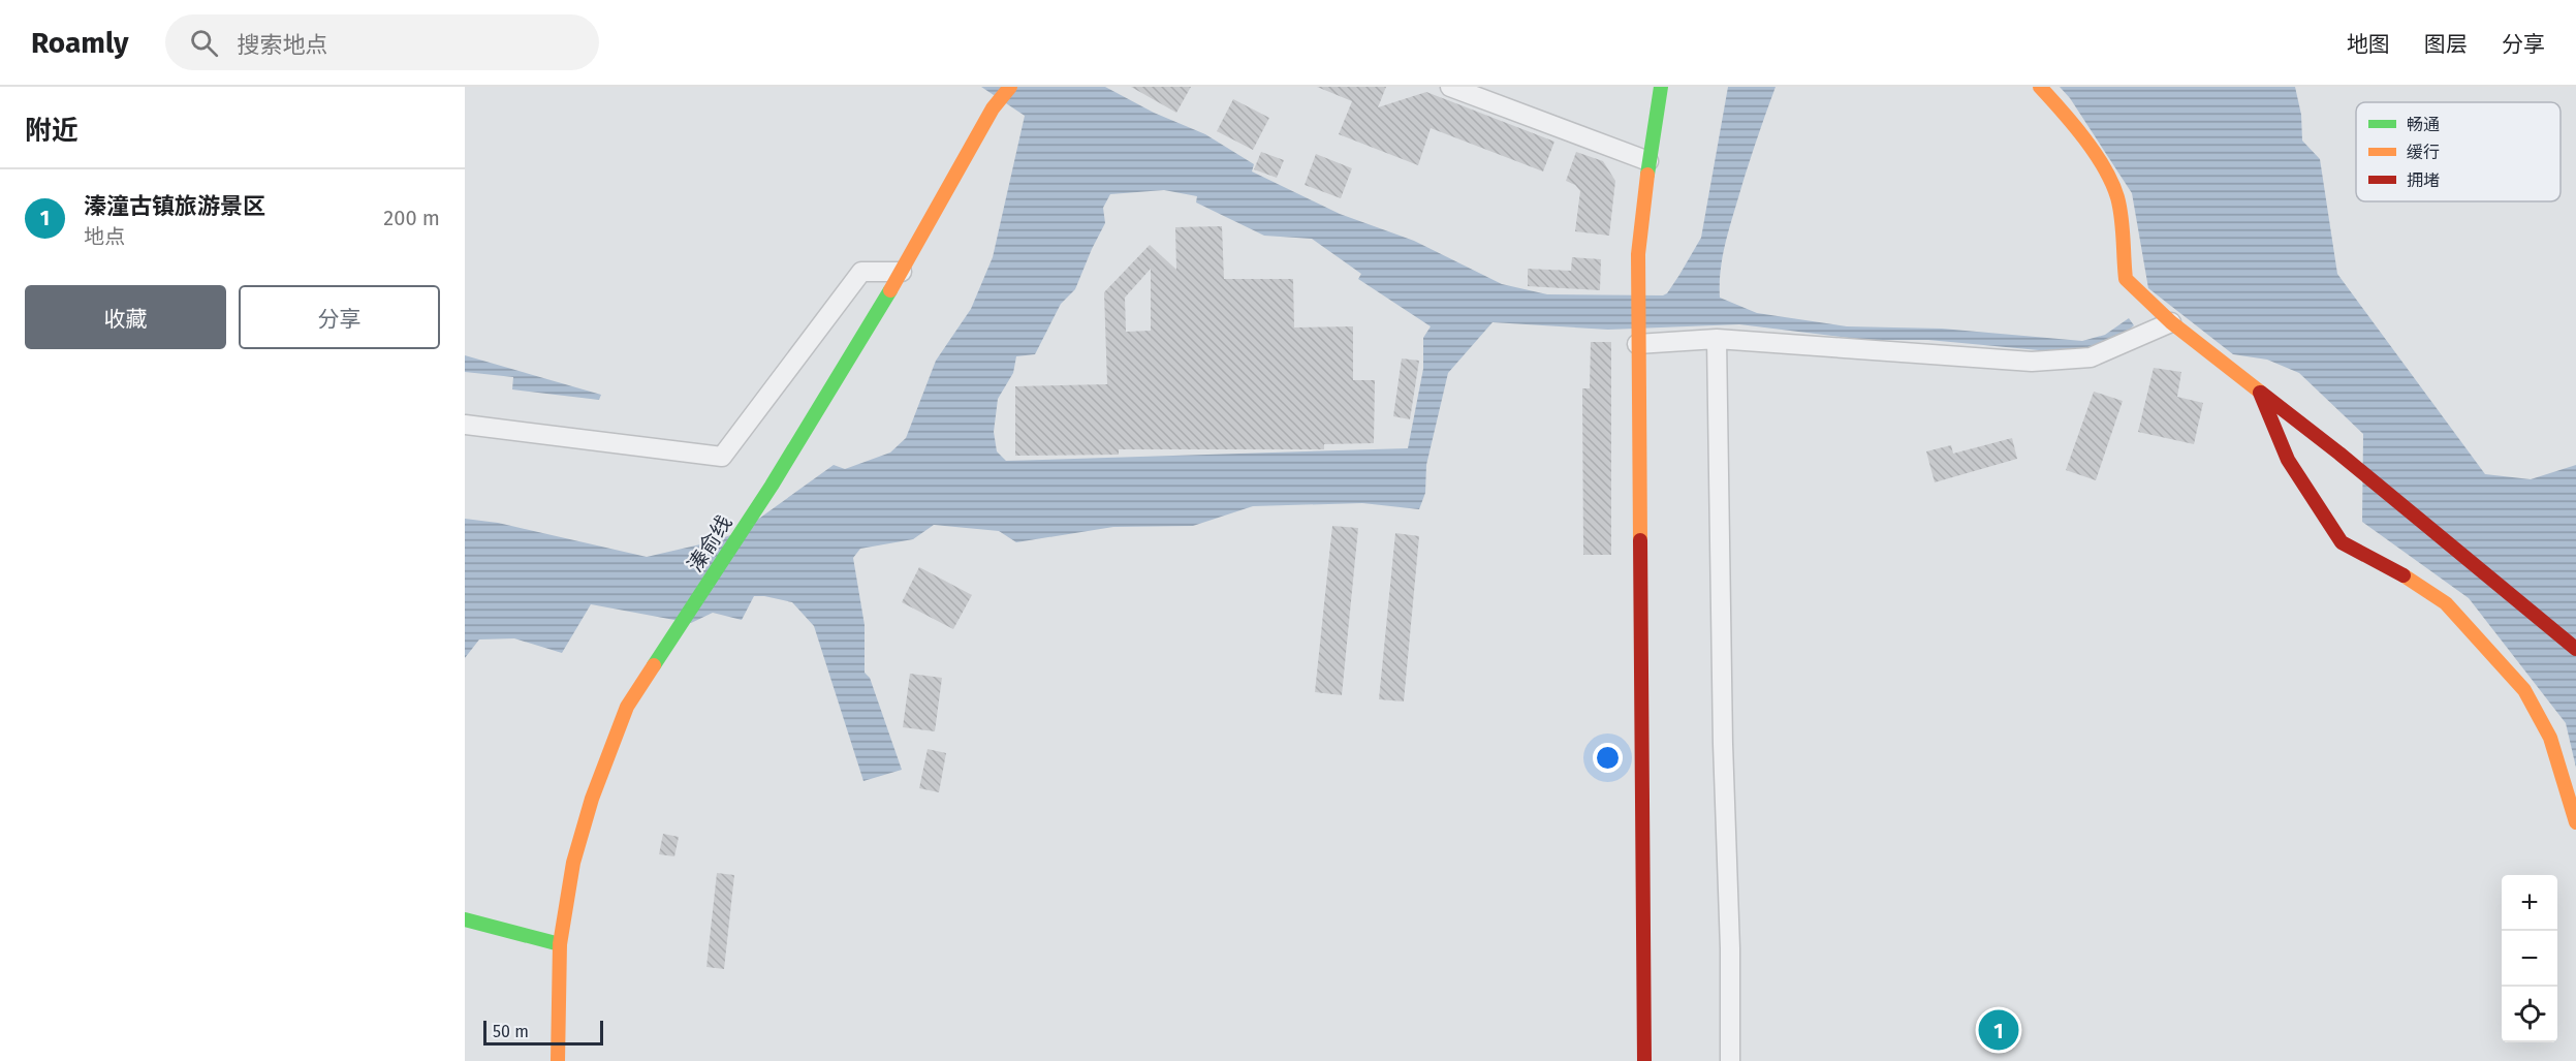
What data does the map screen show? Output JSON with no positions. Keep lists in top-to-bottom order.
{
  "streets": {
    "street": ["溱俞线"]
  },
  "legend": ["畅通", "缓行", "拥堵"],
  "scale_bar": "50 m",
  "page": {
    "header": "Roamly",
    "search": "搜索地点",
    "nav": ["地图", "图层", "分享"],
    "heading": "附近",
    "list": [
      {
        "mark": "1",
        "name": "溱潼古镇旅游景区",
        "note": "地点",
        "value": "200 m"
      }
    ],
    "buttons": ["收藏", "分享"],
    "map_buttons": ["+", "−"],
    "pins": "1",
    "scale": "50 m"
  }
}
